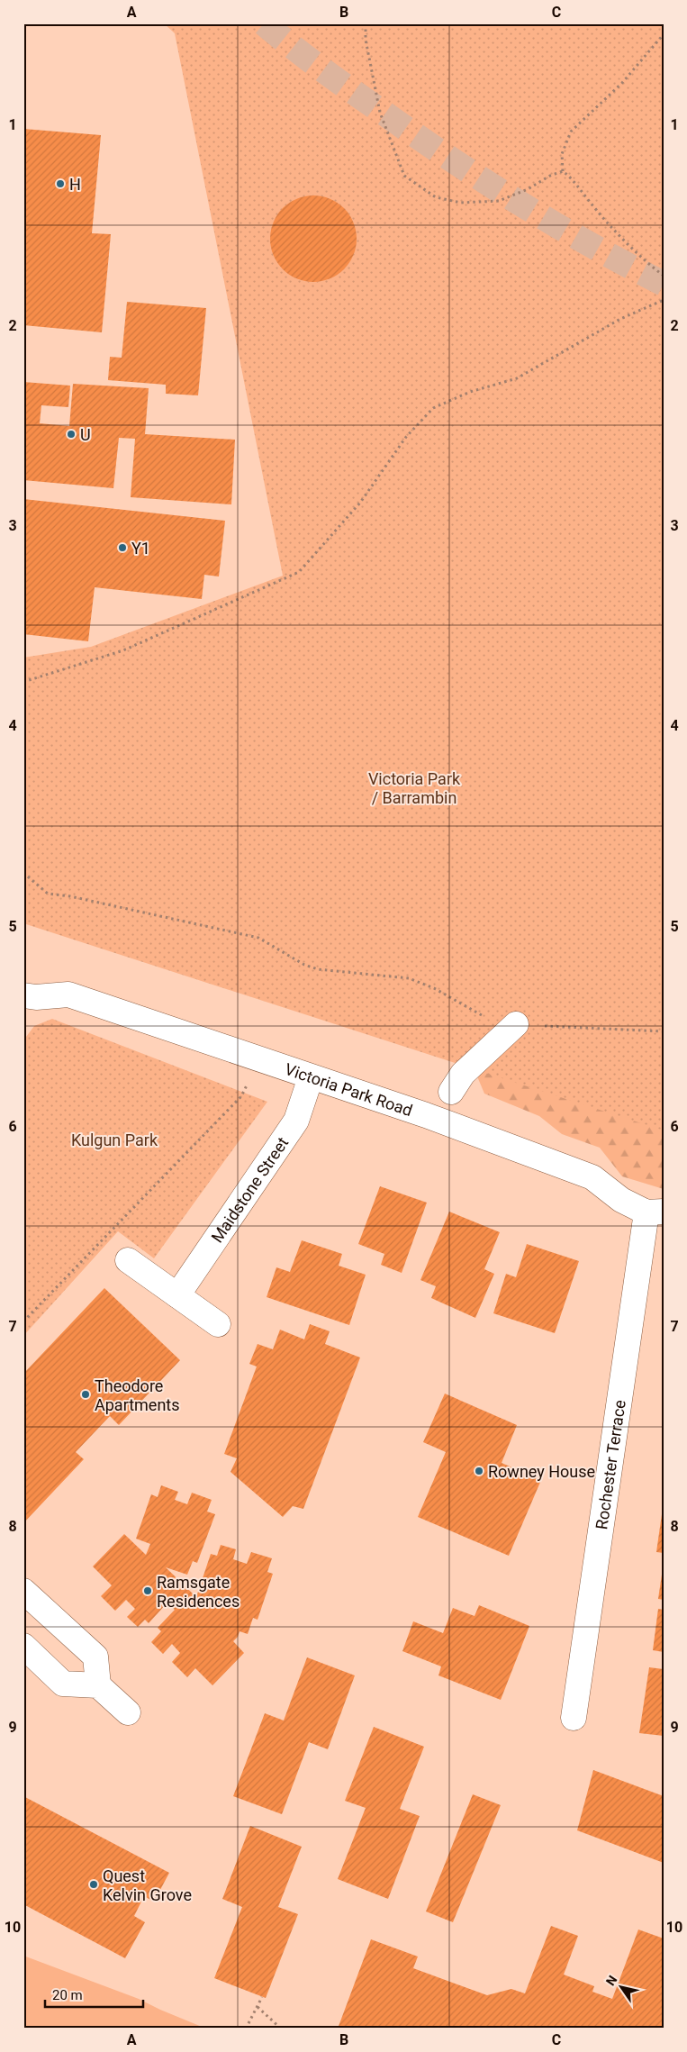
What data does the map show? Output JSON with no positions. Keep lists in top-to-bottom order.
{
  "streets": {
    "street": ["Victoria Park Road", "Maidstone Street", "Rochester Terrace"]
  },
  "crossings": [
    ["Victoria Park Road", "Maidstone Street"],
    ["Victoria Park Road", "Rochester Terrace"]
  ],
  "parks": ["Victoria Park / Barrambin", "Kulgun Park"],
  "places": [
    "H",
    "U",
    "Y1",
    "Theodore Apartments",
    "Rowney House",
    "Ramsgate Residences",
    "Quest Kelvin Grove"
  ],
  "scale_bar": "20 m",
  "north": "top left",
  "grid": {
    "columns": ["A", "B", "C"],
    "rows": [
      "1",
      "2",
      "3",
      "4",
      "5",
      "6",
      "7",
      "8",
      "9",
      "10"
    ]
  }
}
